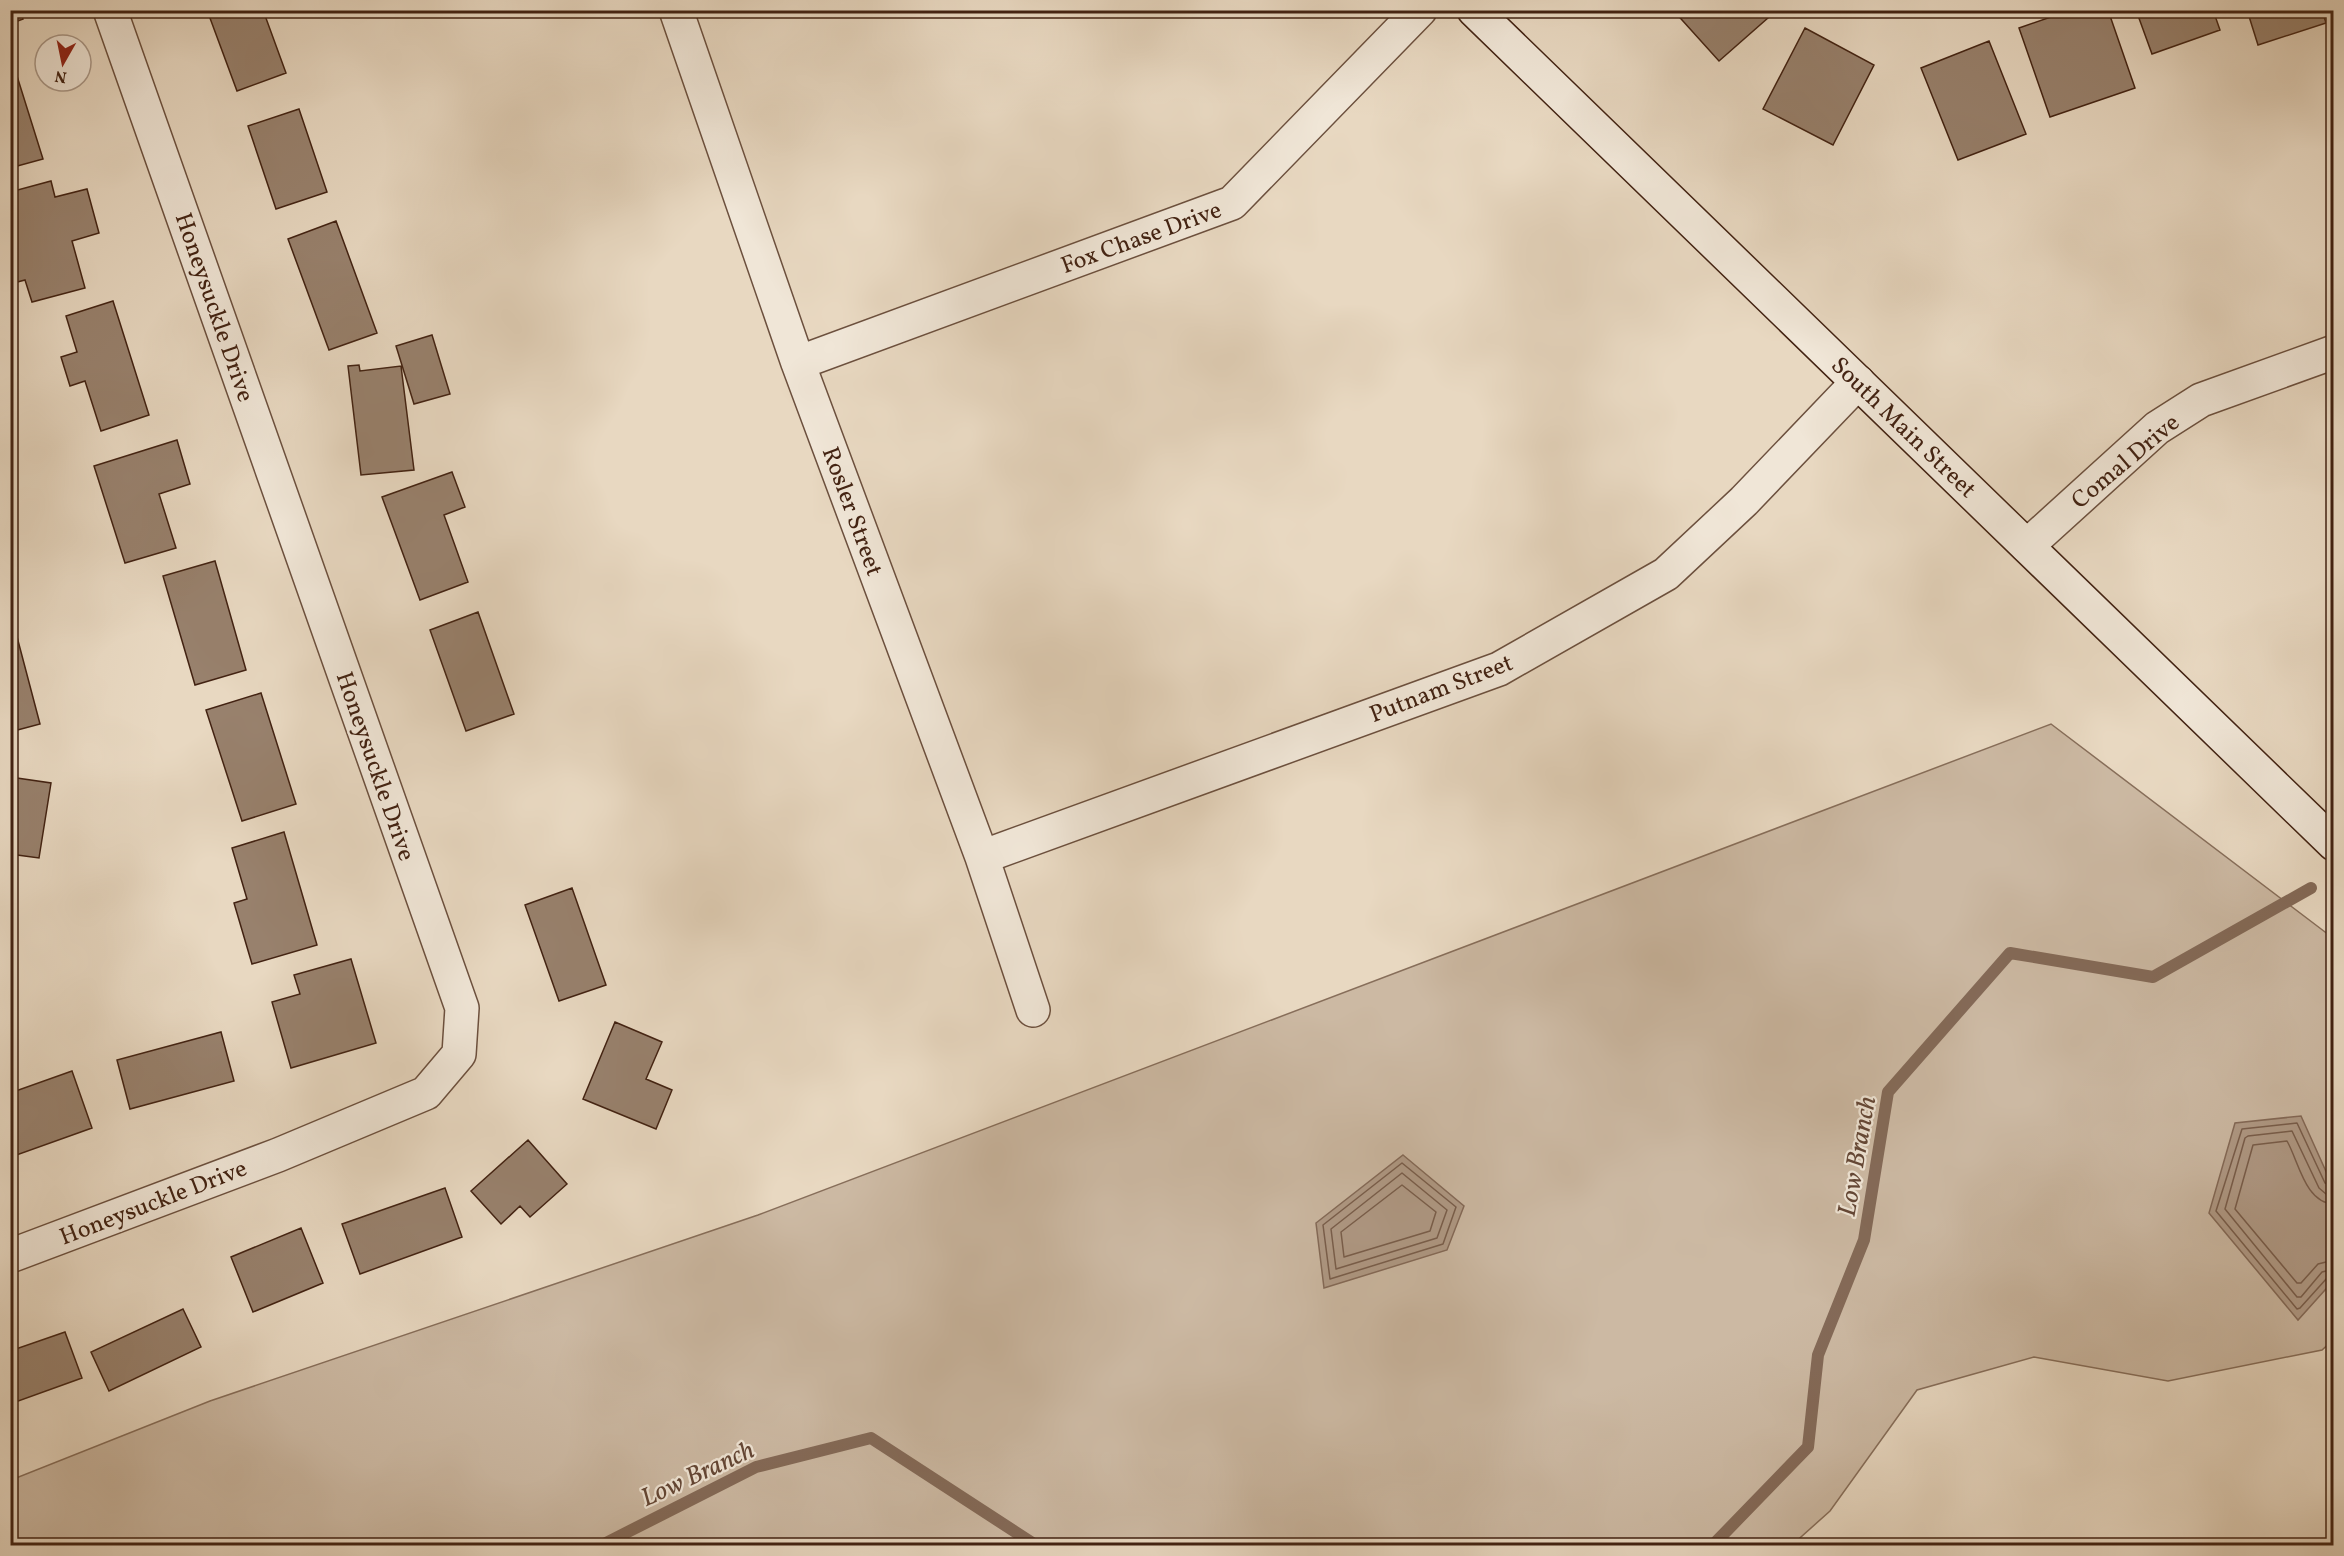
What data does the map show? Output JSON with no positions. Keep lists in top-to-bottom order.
{
  "streets": {
    "street": [
      "Fox Chase Drive",
      "Honeysuckle Drive",
      "South Main Street",
      "Comal Drive",
      "Rosler Street",
      "Putnam Street"
    ]
  },
  "crossings": [
    ["Fox Chase Drive", "Rosler Street"],
    ["South Main Street", "Comal Drive"],
    ["South Main Street", "Putnam Street"],
    ["Rosler Street", "Putnam Street"]
  ],
  "water": ["Low Branch"],
  "north": "bottom"
}
